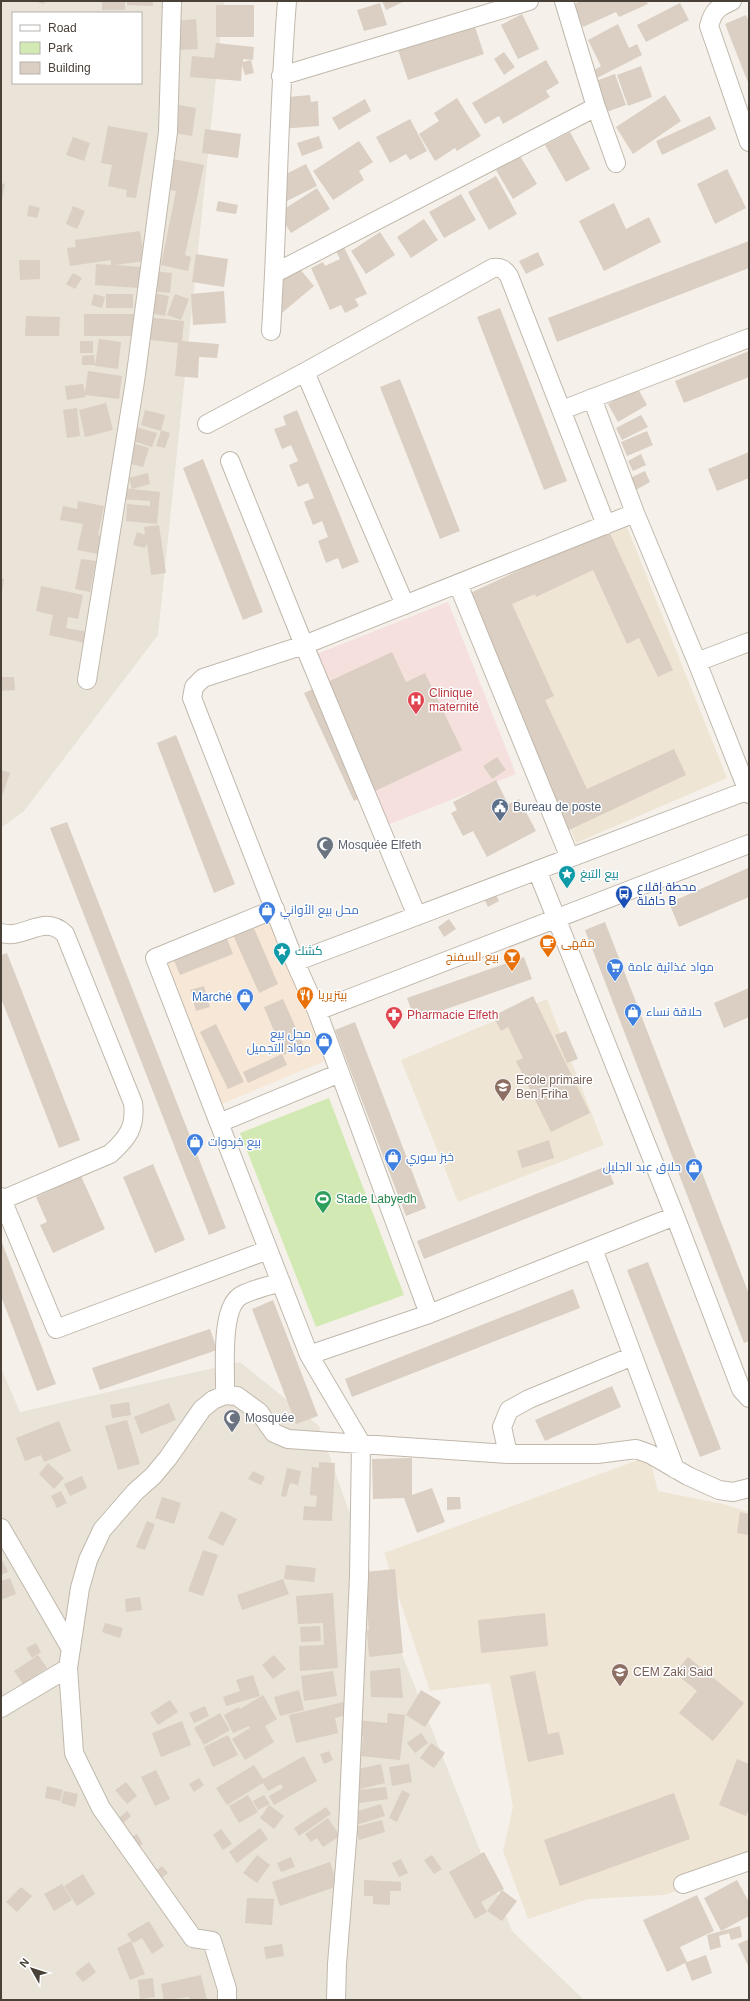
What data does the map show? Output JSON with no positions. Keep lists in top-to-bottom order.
{
  "places": {
    "hospital": ["Clinique maternité"],
    "public building": ["Bureau de poste"],
    "mosque": ["Mosquée Elfeth", "Mosquée"],
    "place": ["بيع التبغ", "كشك"],
    "bus stop": ["محطة إقلاع حافلة B"],
    "shop": [
      "محل بيع الأواني",
      "Marché",
      "حلاقة نساء",
      "محل بيع مواد التجميل",
      "بيع خردوات",
      "خبز سوري",
      "حلاق عبد الجليل"
    ],
    "cafe": ["مقهى"],
    "bar": ["بيع السفنج"],
    "supermarket": ["مواد غذائية عامة"],
    "restaurant": ["بيتزيريا"],
    "pharmacy": ["Pharmacie Elfeth"],
    "school or university": ["Ecole primaire Ben Friha", "CEM Zaki Said"],
    "sports": ["Stade Labyedh"]
  },
  "legend": ["Road", "Park", "Building"],
  "north": "top left"
}
